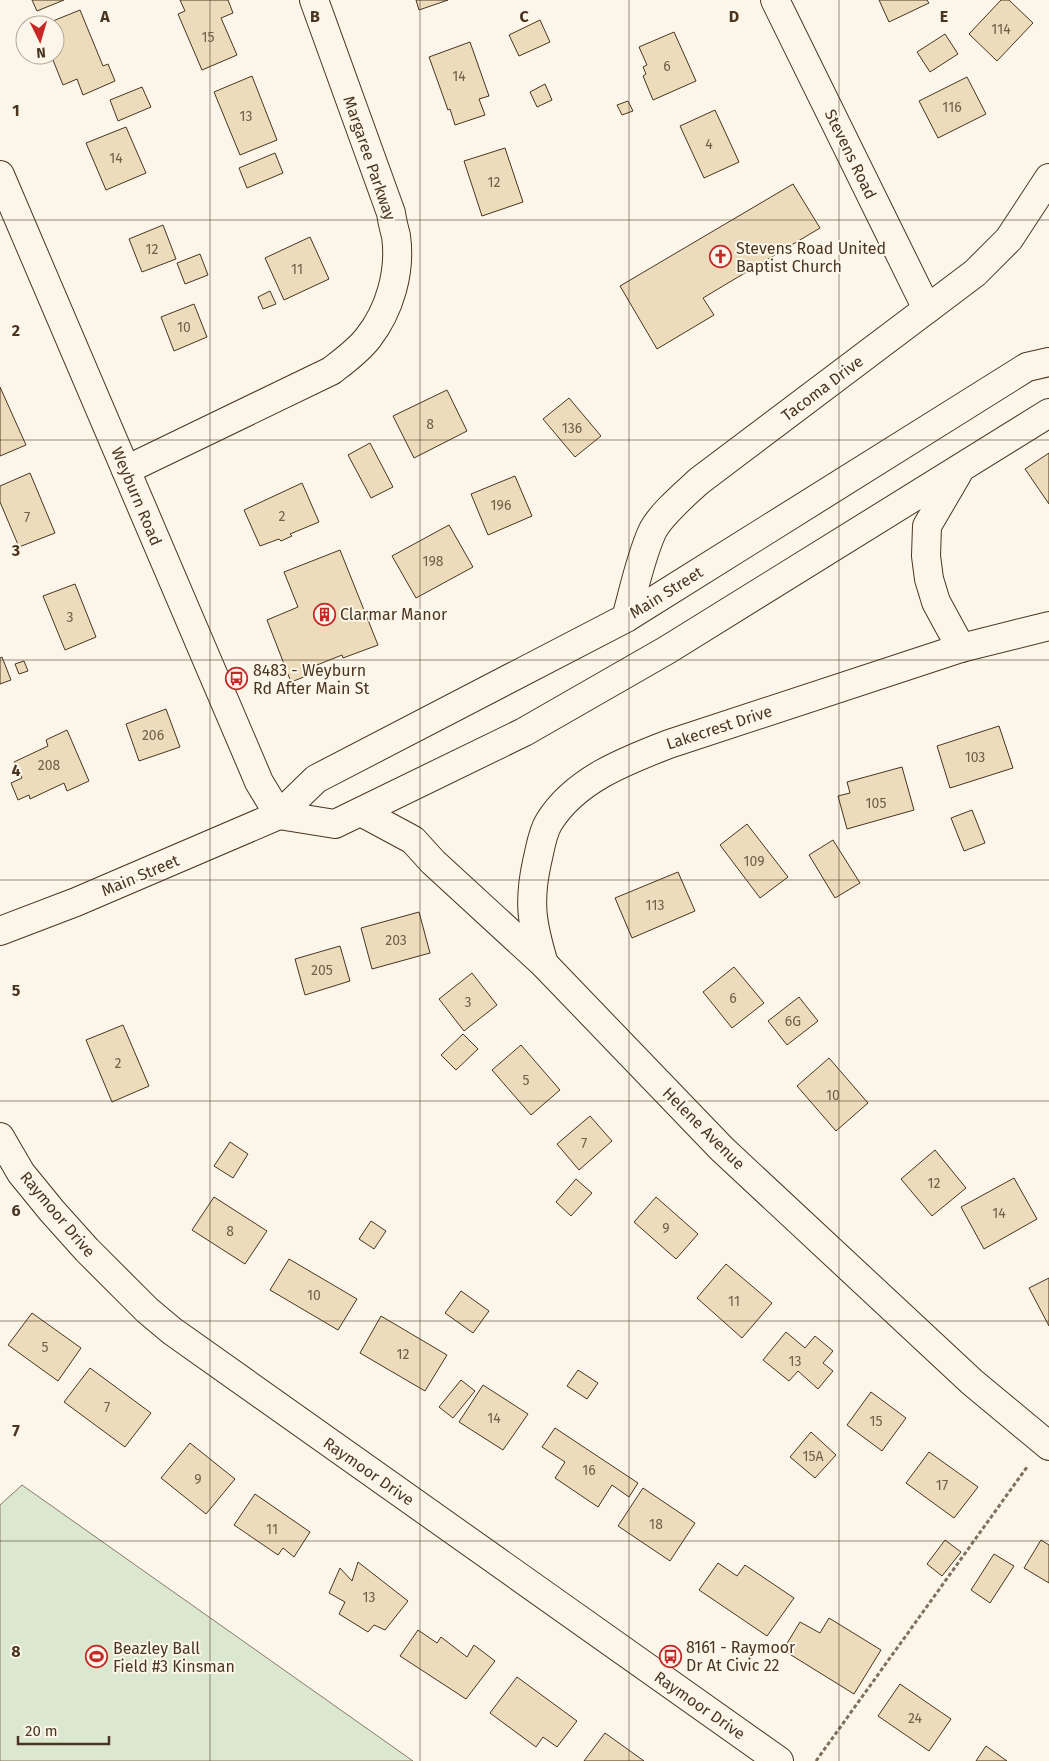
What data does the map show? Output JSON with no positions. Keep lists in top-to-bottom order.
{
  "streets": {
    "street": [
      "Stevens Road",
      "Margaree Parkway",
      "Tacoma Drive",
      "Weyburn Road",
      "Main Street",
      "Lakecrest Drive",
      "Helene Avenue",
      "Raymoor Drive"
    ]
  },
  "crossings": [
    ["Stevens Road", "Tacoma Drive"],
    ["Margaree Parkway", "Weyburn Road"],
    ["Tacoma Drive", "Main Street"],
    ["Weyburn Road", "Main Street"],
    ["Lakecrest Drive", "Helene Avenue"]
  ],
  "places": {
    "church": ["Stevens Road United Baptist Church"],
    "building": ["Clarmar Manor"],
    "bus stop": ["8483 - Weyburn Rd After Main St", "8161 - Raymoor Dr At Civic 22"],
    "sports": ["Beazley Ball Field #3 Kinsman"]
  },
  "house_numbers": [
    "114",
    "15",
    "6",
    "14",
    "116",
    "13",
    "4",
    "14",
    "12",
    "12",
    "11",
    "10",
    "8",
    "136",
    "196",
    "2",
    "7",
    "198",
    "3",
    "206",
    "103",
    "208",
    "105",
    "109",
    "113",
    "203",
    "205",
    "6",
    "3",
    "6G",
    "2",
    "5",
    "10",
    "7",
    "12",
    "14",
    "9",
    "8",
    "10",
    "11",
    "5",
    "12",
    "13",
    "7",
    "14",
    "15",
    "15A",
    "16",
    "9",
    "17",
    "18",
    "11",
    "13",
    "24"
  ],
  "scale_bar": "20 m",
  "north": "bottom",
  "grid": {
    "columns": [
      "A",
      "B",
      "C",
      "D",
      "E"
    ],
    "rows": [
      "1",
      "2",
      "3",
      "4",
      "5",
      "6",
      "7",
      "8"
    ]
  }
}
